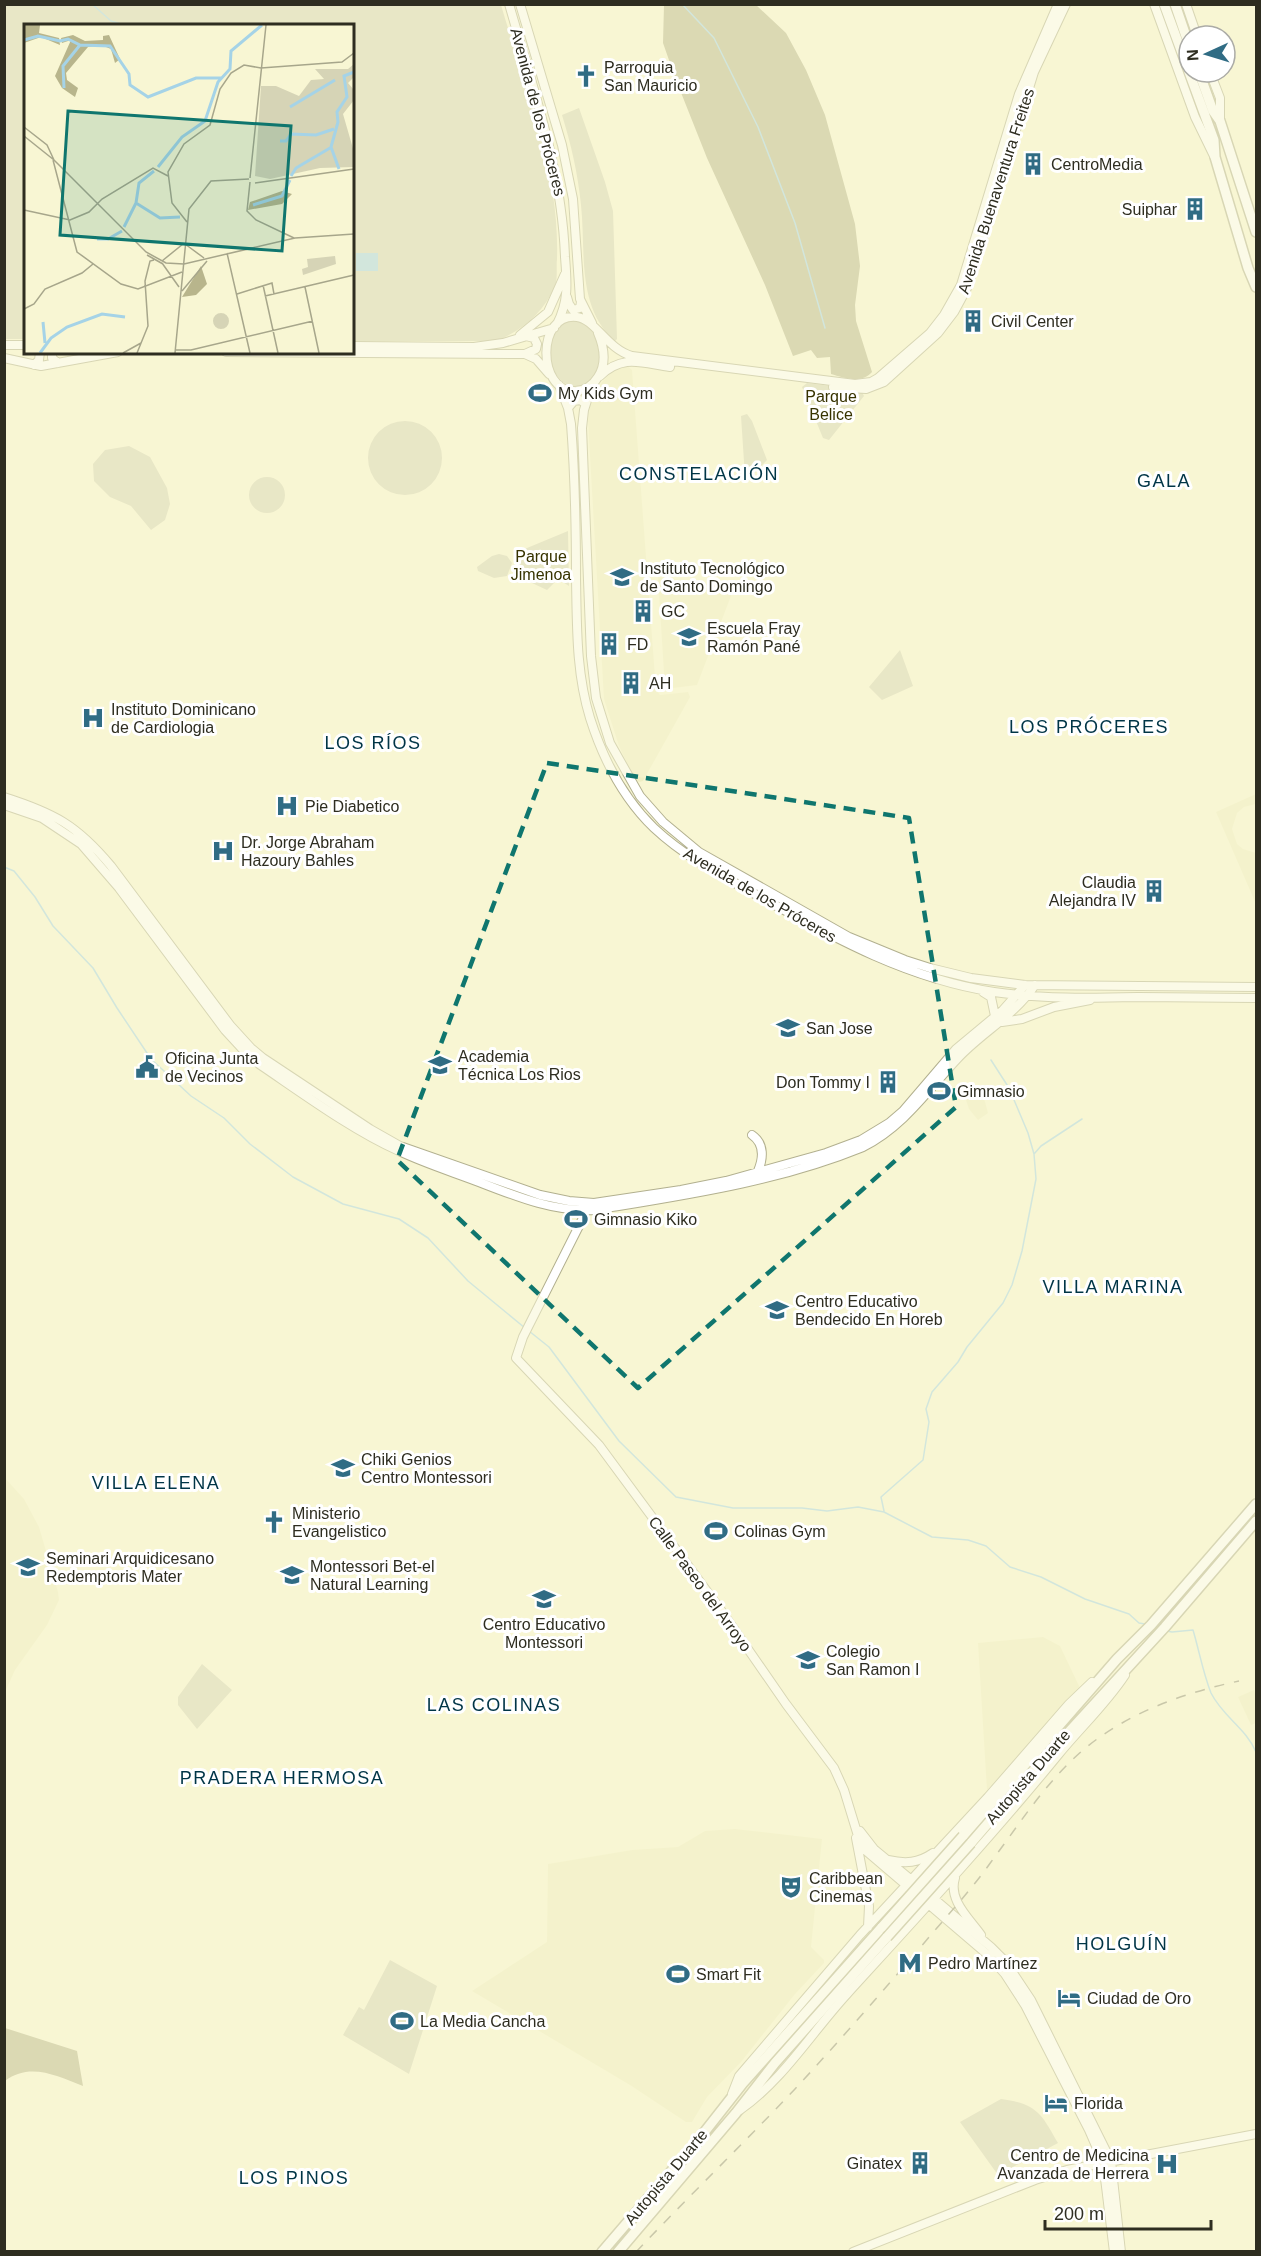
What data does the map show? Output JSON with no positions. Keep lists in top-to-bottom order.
{
  "streets": {
    "highway": ["Autopista Duarte"],
    "main road": ["Avenida de los Próceres", "Avenida Buenaventura Freites", "Calle Paseo del Arroyo"]
  },
  "districts": [
    "CONSTELACIÓN",
    "GALA",
    "LOS PRÓCERES",
    "LOS RÍOS",
    "VILLA MARINA",
    "VILLA ELENA",
    "LAS COLINAS",
    "PRADERA HERMOSA",
    "HOLGUÍN",
    "LOS PINOS"
  ],
  "parks": ["Parque Belice", "Parque Jimenoa"],
  "places": {
    "church": ["Parroquia San Mauricio", "Ministerio Evangelistico"],
    "building": [
      "CentroMedia",
      "Suiphar",
      "Civil Center",
      "GC",
      "FD",
      "AH",
      "Claudia Alejandra IV",
      "Don Tommy I",
      "Ginatex"
    ],
    "sports": [
      "My Kids Gym",
      "Gimnasio",
      "Gimnasio Kiko",
      "Colinas Gym",
      "Smart Fit",
      "La Media Cancha"
    ],
    "school or university": [
      "Instituto Tecnológico de Santo Domingo",
      "Escuela Fray Ramón Pané",
      "San Jose",
      "Academia Técnica Los Rios",
      "Centro Educativo Bendecido En Horeb",
      "Chiki Genios Centro Montessori",
      "Seminari Arquidicesano Redemptoris Mater",
      "Montessori Bet-el Natural Learning",
      "Centro Educativo Montessori",
      "Colegio San Ramon I"
    ],
    "hospital": [
      "Instituto Dominicano de Cardiologia",
      "Pie Diabetico",
      "Dr. Jorge Abraham Hazoury Bahles",
      "Centro de Medicina Avanzada de Herrera"
    ],
    "public building": ["Oficina Junta de Vecinos"],
    "theatre": ["Caribbean Cinemas"],
    "metro station": ["Pedro Martínez"],
    "hotel": ["Ciudad de Oro", "Florida"]
  },
  "scale_bar": "200 m",
  "north": "left"
}
